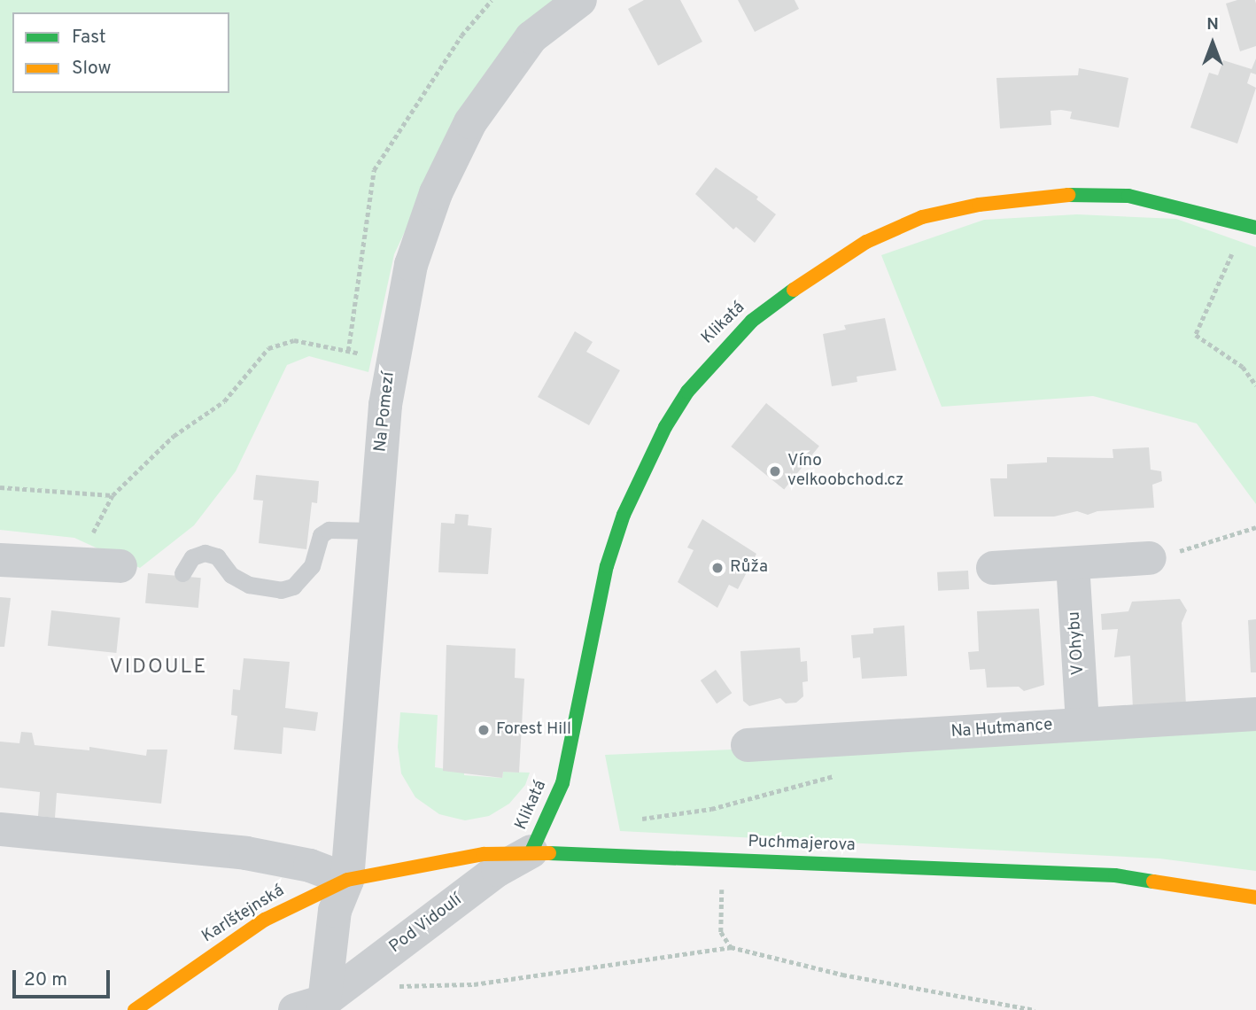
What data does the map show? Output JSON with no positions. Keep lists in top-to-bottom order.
{
  "streets": {
    "street": [
      "Klikatá",
      "Na Pomezí",
      "V Ohybu",
      "Na Hutmance",
      "Puchmajerova",
      "Karlštejnská",
      "Pod Vidoulí"
    ]
  },
  "crossings": [
    ["Klikatá", "Puchmajerova"],
    ["Klikatá", "Pod Vidoulí"],
    ["Na Pomezí", "Puchmajerova"],
    ["Na Pomezí", "Karlštejnská"],
    ["Na Pomezí", "Pod Vidoulí"],
    ["V Ohybu", "Na Hutmance"],
    ["Puchmajerova", "Karlštejnská"],
    ["Puchmajerova", "Pod Vidoulí"],
    ["Karlštejnská", "Pod Vidoulí"]
  ],
  "districts": ["VIDOULE"],
  "places": ["Víno velkoobchod.cz", "Růža", "Forest Hill"],
  "legend": ["Fast", "Slow"],
  "scale_bar": "20 m",
  "north": "top"
}
